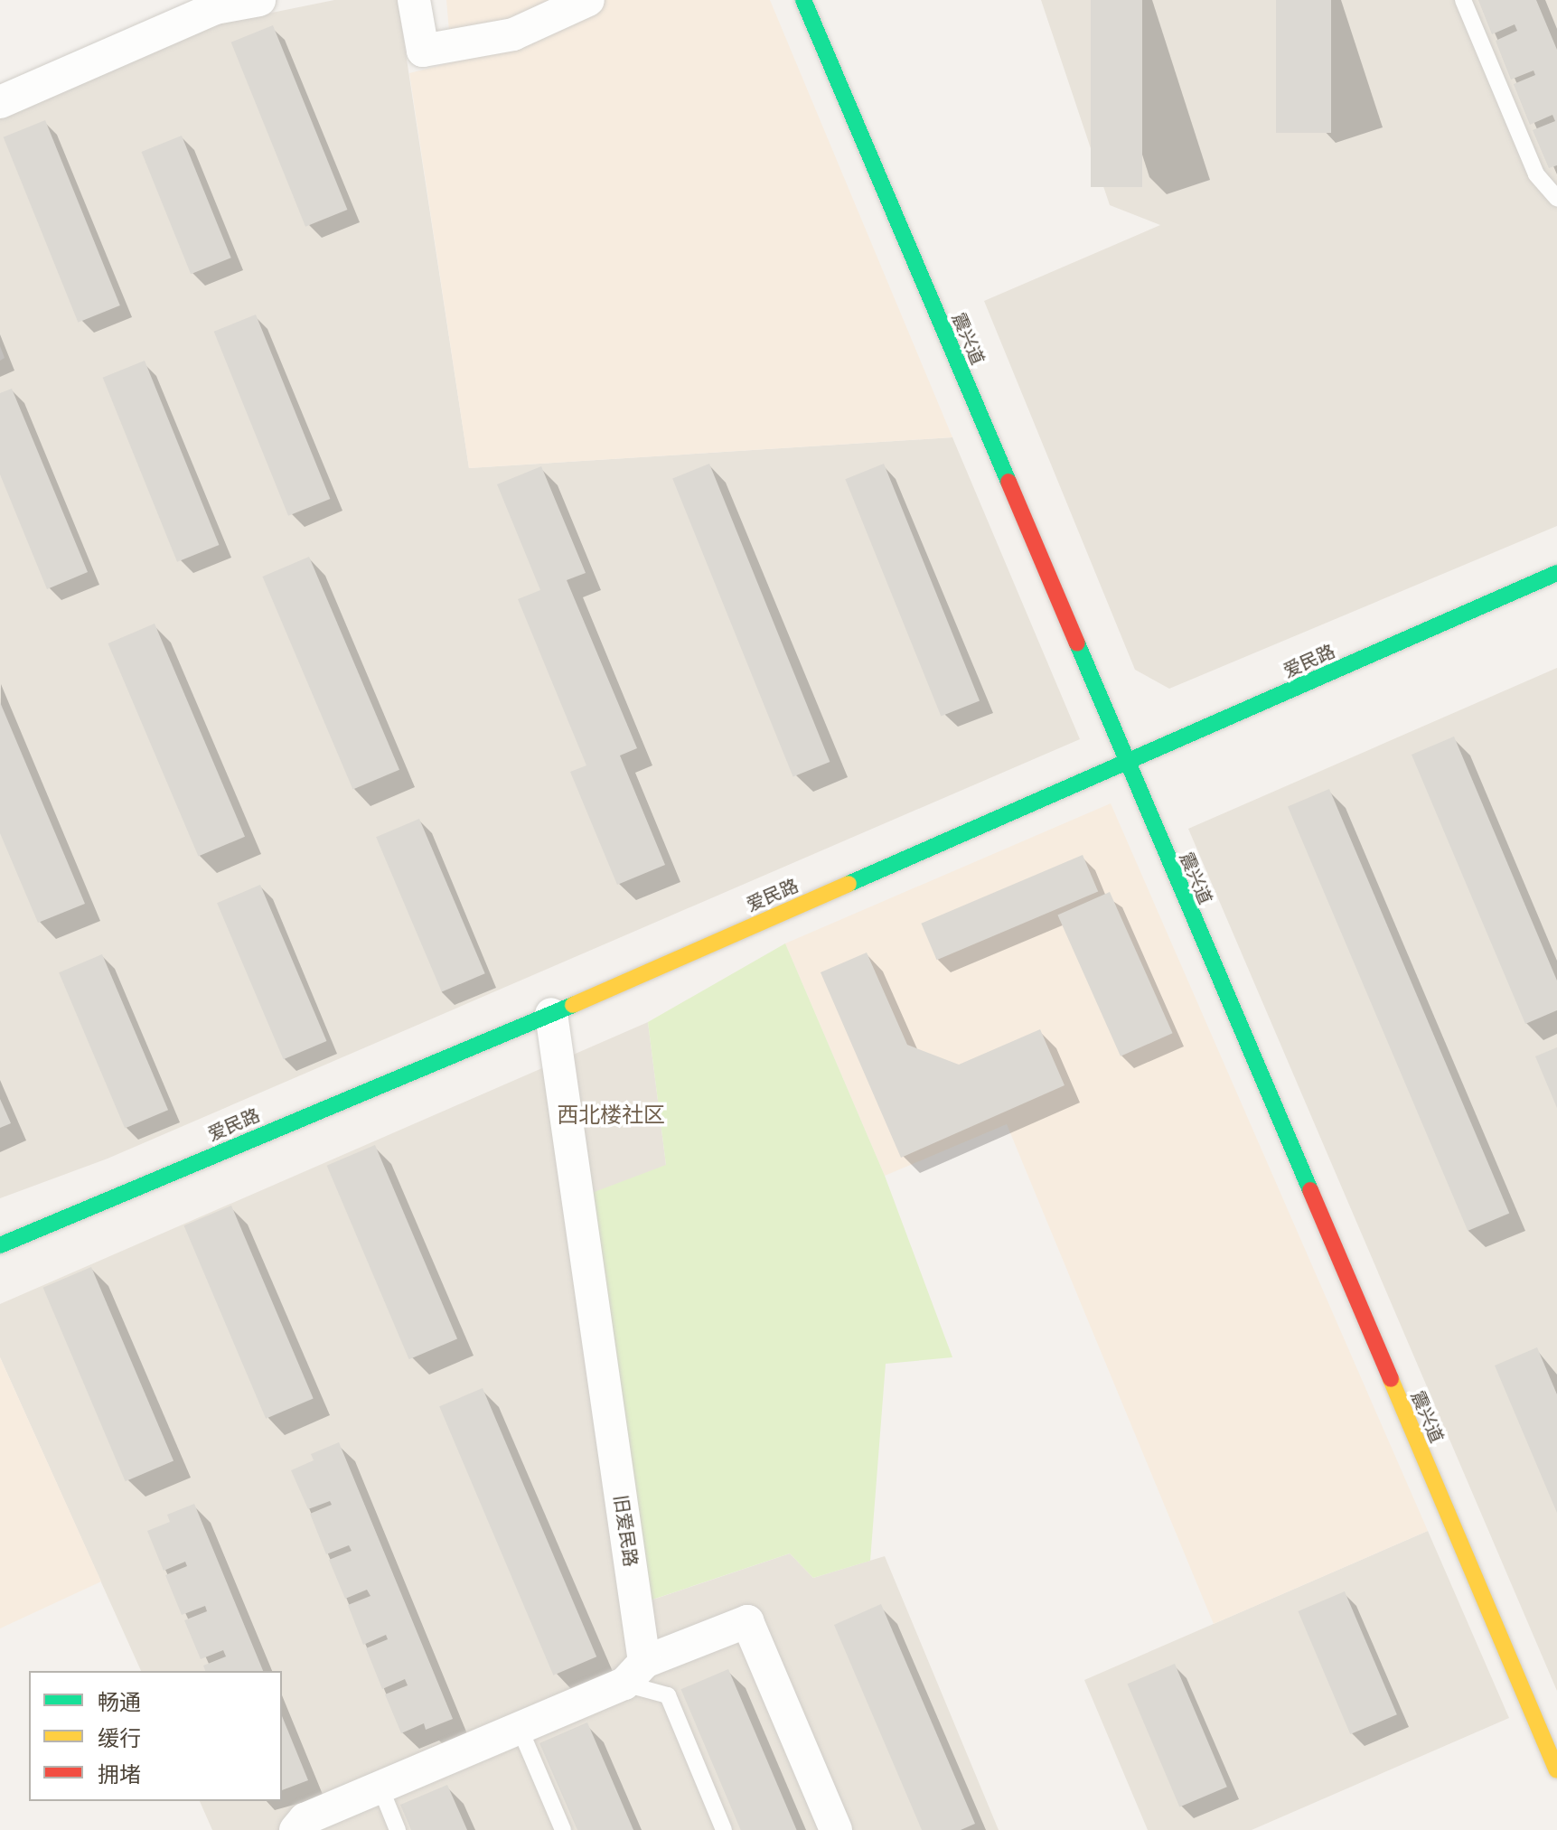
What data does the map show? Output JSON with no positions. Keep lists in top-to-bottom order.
{
  "streets": {
    "street": ["震兴道", "爱民路", "旧爱民路"]
  },
  "crossings": [
    ["震兴道", "爱民路"],
    ["爱民路", "旧爱民路"]
  ],
  "districts": ["西北楼社区"],
  "legend": ["畅通", "缓行", "拥堵"]
}
